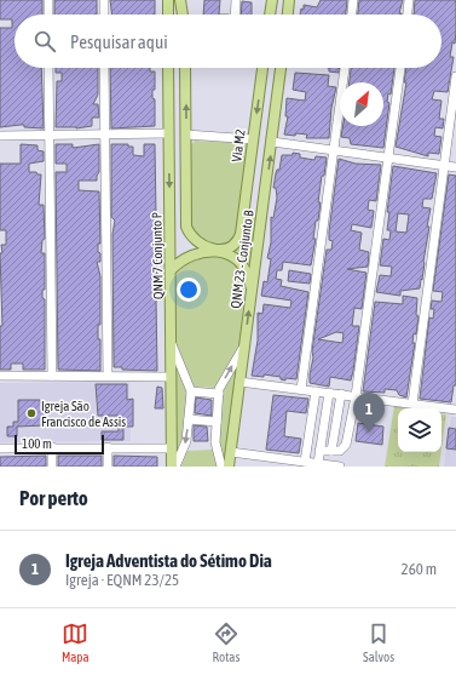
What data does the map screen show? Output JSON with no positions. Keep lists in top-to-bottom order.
{
  "streets": {
    "main road": ["Via M2", "QNM 7 Conjunto P", "QNM 23 - Conjunto B"]
  },
  "one_way": ["QNM 23 - Conjunto B"],
  "places": ["Igreja São Francisco de Assis"],
  "scale_bar": "100 m",
  "north": "top right",
  "page": {
    "search": "Pesquisar aqui",
    "pins": "1",
    "scale": "100 m",
    "heading": "Por perto",
    "list": [
      {
        "mark": "1",
        "name": "Igreja Adventista do Sétimo Dia",
        "note": "Igreja · EQNM 23/25",
        "value": "260 m"
      }
    ],
    "nav": ["Mapa", "Rotas", "Salvos"]
  }
}
